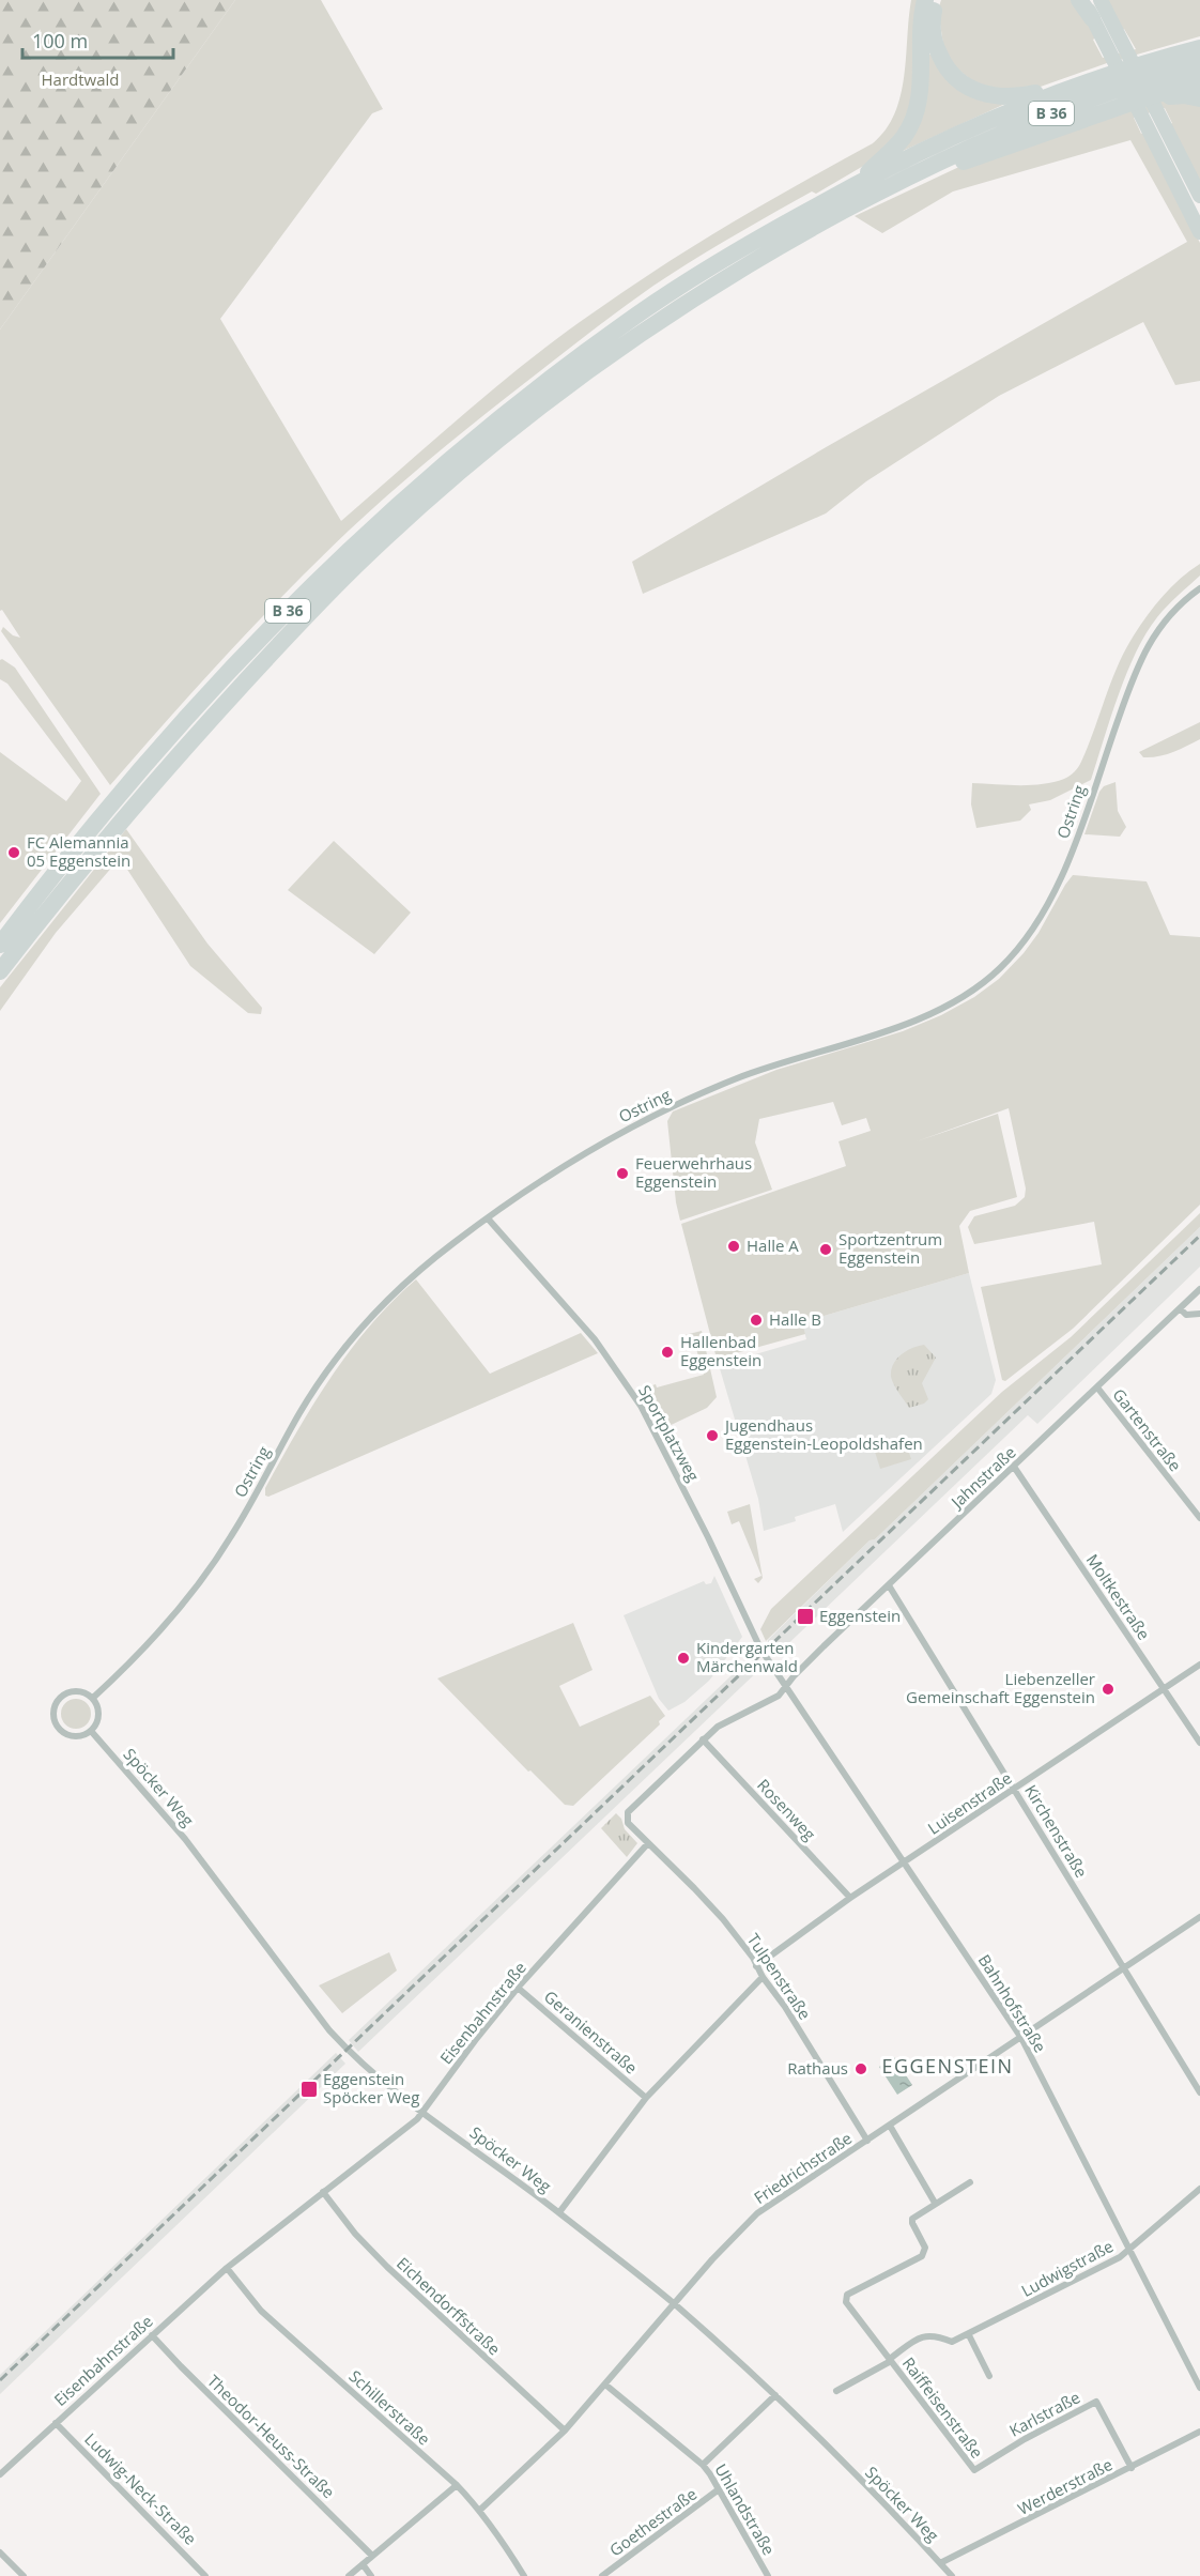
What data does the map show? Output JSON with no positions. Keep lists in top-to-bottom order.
{
  "streets": {
    "highway": ["B 36"],
    "street": [
      "Ostring",
      "Gartenstraße",
      "Sportplatzweg",
      "Jahnstraße",
      "Moltkestraße",
      "Spöcker Weg",
      "Luisenstraße",
      "Rosenweg",
      "Kirchenstraße",
      "Tulpenstraße",
      "Bahnhofstraße",
      "Eisenbahnstraße",
      "Geranienstraße",
      "Friedrichstraße",
      "Ludwigstraße",
      "Eichendorffstraße",
      "Schillerstraße",
      "Raiffeisenstraße",
      "Karlstraße",
      "Theodor-Heuss-Straße",
      "Werderstraße",
      "Ludwig-Neck-Straße",
      "Uhlandstraße",
      "Goethestraße"
    ]
  },
  "crossings": [
    ["Ostring", "Sportplatzweg"],
    ["Ostring", "Spöcker Weg"],
    ["Gartenstraße", "Jahnstraße"],
    ["Sportplatzweg", "Jahnstraße"],
    ["Sportplatzweg", "Bahnhofstraße"],
    ["Jahnstraße", "Moltkestraße"],
    ["Jahnstraße", "Kirchenstraße"],
    ["Jahnstraße", "Bahnhofstraße"],
    ["Moltkestraße", "Luisenstraße"],
    ["Spöcker Weg", "Eisenbahnstraße"],
    ["Spöcker Weg", "Friedrichstraße"],
    ["Spöcker Weg", "Werderstraße"],
    ["Luisenstraße", "Rosenweg"],
    ["Luisenstraße", "Kirchenstraße"],
    ["Luisenstraße", "Tulpenstraße"],
    ["Luisenstraße", "Bahnhofstraße"],
    ["Kirchenstraße", "Friedrichstraße"],
    ["Tulpenstraße", "Eisenbahnstraße"],
    ["Tulpenstraße", "Friedrichstraße"],
    ["Bahnhofstraße", "Friedrichstraße"],
    ["Bahnhofstraße", "Ludwigstraße"],
    ["Eisenbahnstraße", "Geranienstraße"],
    ["Eisenbahnstraße", "Eichendorffstraße"],
    ["Eisenbahnstraße", "Schillerstraße"],
    ["Eisenbahnstraße", "Theodor-Heuss-Straße"],
    ["Eisenbahnstraße", "Ludwig-Neck-Straße"],
    ["Friedrichstraße", "Eichendorffstraße"],
    ["Friedrichstraße", "Schillerstraße"],
    ["Friedrichstraße", "Uhlandstraße"],
    ["Ludwigstraße", "Raiffeisenstraße"],
    ["Raiffeisenstraße", "Karlstraße"],
    ["Karlstraße", "Werderstraße"],
    ["Uhlandstraße", "Goethestraße"]
  ],
  "districts": ["EGGENSTEIN"],
  "parks": ["Hardtwald"],
  "places": {
    "other": [
      "FC Alemannia 05 Eggenstein",
      "Feuerwehrhaus Eggenstein",
      "Halle A",
      "Sportzentrum Eggenstein",
      "Halle B",
      "Hallenbad Eggenstein",
      "Jugendhaus Eggenstein-Leopoldshafen",
      "Kindergarten Märchenwald",
      "Liebenzeller Gemeinschaft Eggenstein",
      "Rathaus"
    ],
    "transit": ["Eggenstein", "Eggenstein Spöcker Weg"]
  },
  "scale_bar": "100 m"
}
